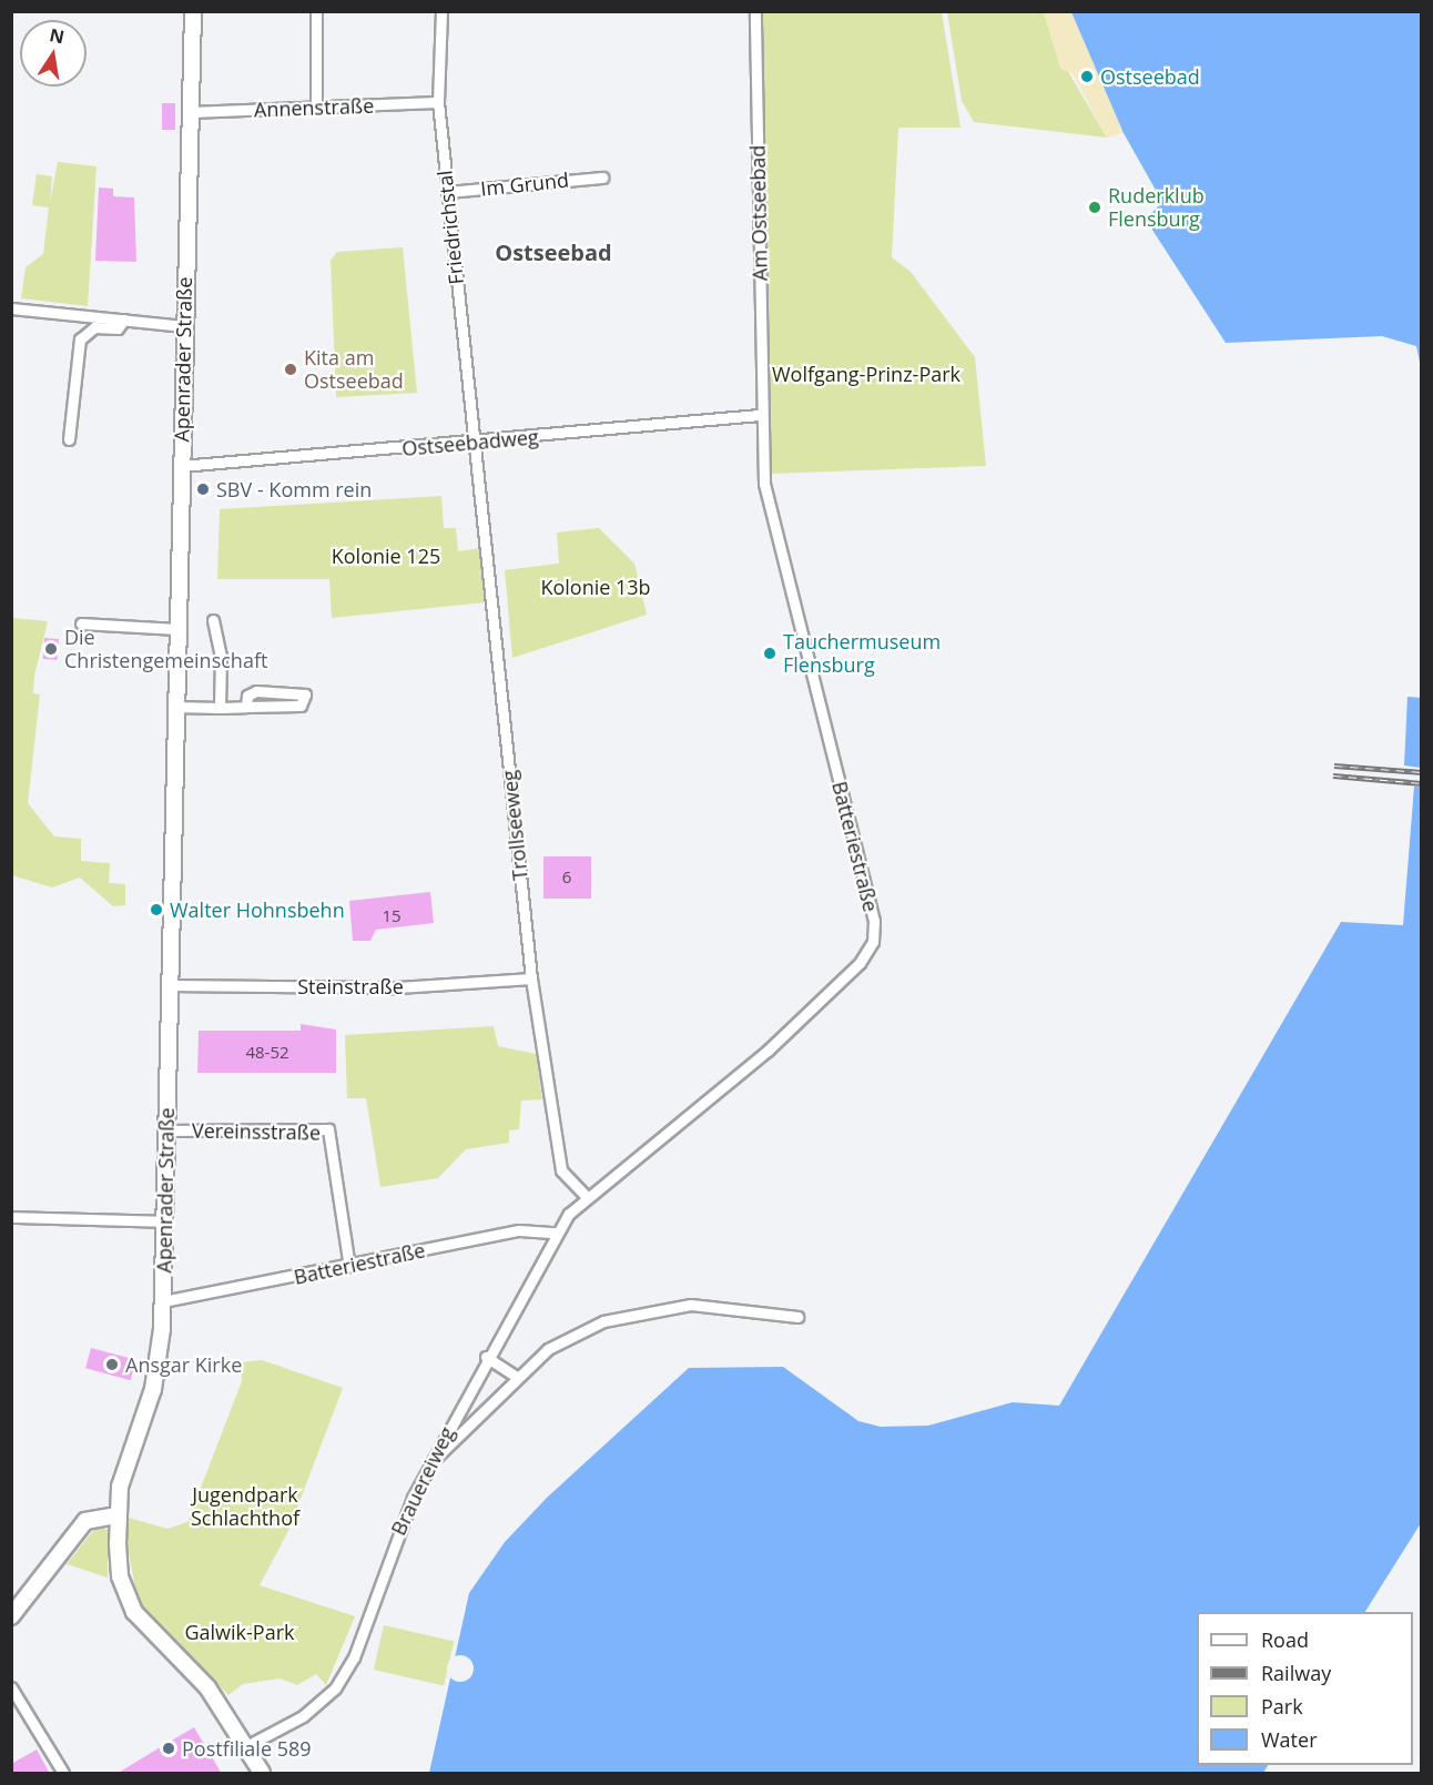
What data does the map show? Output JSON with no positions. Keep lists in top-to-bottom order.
{
  "streets": {
    "main road": ["Apenrader Straße"],
    "street": [
      "Annenstraße",
      "Im Grund",
      "Am Ostseebad",
      "Friedrichstal",
      "Ostseebadweg",
      "Trollseeweg",
      "Batteriestraße",
      "Steinstraße",
      "Vereinsstraße",
      "Brauereiweg"
    ]
  },
  "crossings": [
    ["Annenstraße", "Friedrichstal"],
    ["Annenstraße", "Apenrader Straße"],
    ["Im Grund", "Friedrichstal"],
    ["Am Ostseebad", "Ostseebadweg"],
    ["Am Ostseebad", "Batteriestraße"],
    ["Friedrichstal", "Ostseebadweg"],
    ["Friedrichstal", "Trollseeweg"],
    ["Apenrader Straße", "Ostseebadweg"],
    ["Apenrader Straße", "Batteriestraße"],
    ["Apenrader Straße", "Steinstraße"],
    ["Apenrader Straße", "Vereinsstraße"],
    ["Apenrader Straße", "Brauereiweg"],
    ["Ostseebadweg", "Trollseeweg"],
    ["Ostseebadweg", "Batteriestraße"],
    ["Trollseeweg", "Batteriestraße"],
    ["Trollseeweg", "Steinstraße"],
    ["Trollseeweg", "Brauereiweg"],
    ["Batteriestraße", "Vereinsstraße"],
    ["Batteriestraße", "Brauereiweg"]
  ],
  "districts": ["Ostseebad"],
  "parks": [
    "Wolfgang-Prinz-Park",
    "Kolonie 125",
    "Kolonie 13b",
    "Jugendpark Schlachthof",
    "Galwik-Park"
  ],
  "places": [
    "Ostseebad",
    "Ruderklub Flensburg",
    "Kita am Ostseebad",
    "SBV - Komm rein",
    "Die Christengemeinschaft",
    "Tauchermuseum Flensburg",
    "Walter Hohnsbehn",
    "Ansgar Kirke",
    "Postfiliale 589"
  ],
  "house_numbers": ["6", "15", "48-52"],
  "legend": [
    "Road",
    "Railway",
    "Park",
    "Water"
  ],
  "north": "top"
}
